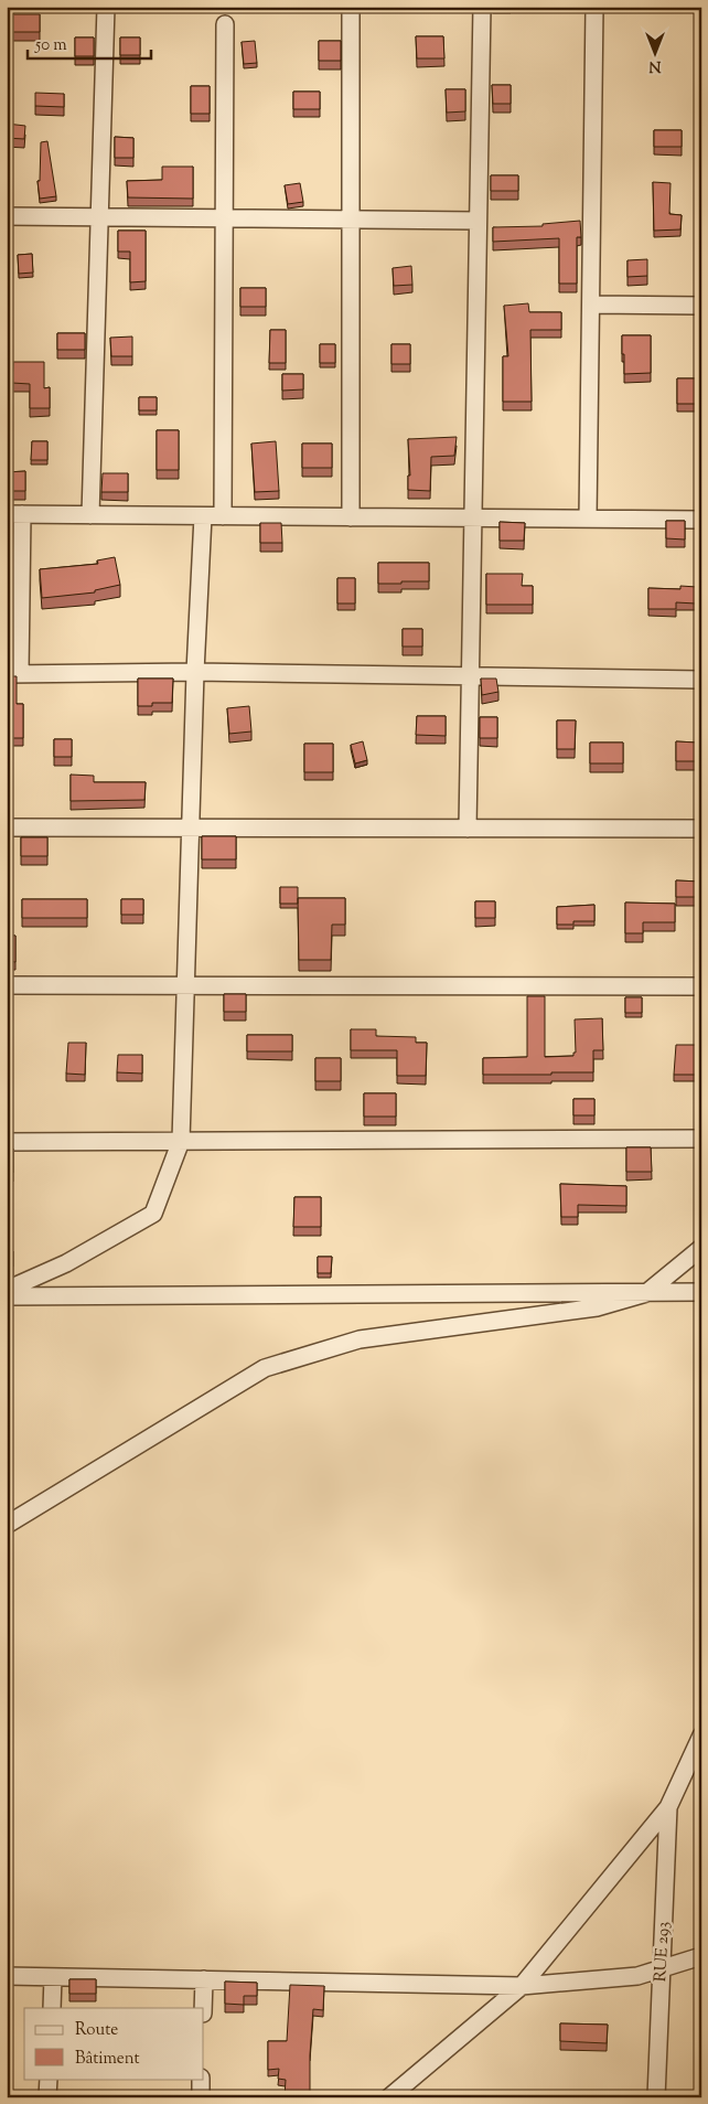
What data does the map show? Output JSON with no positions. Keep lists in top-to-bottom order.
{
  "streets": {
    "street": ["RUE 293"]
  },
  "legend": ["Route", "Bâtiment"],
  "scale_bar": "50 m",
  "north": "bottom"
}
